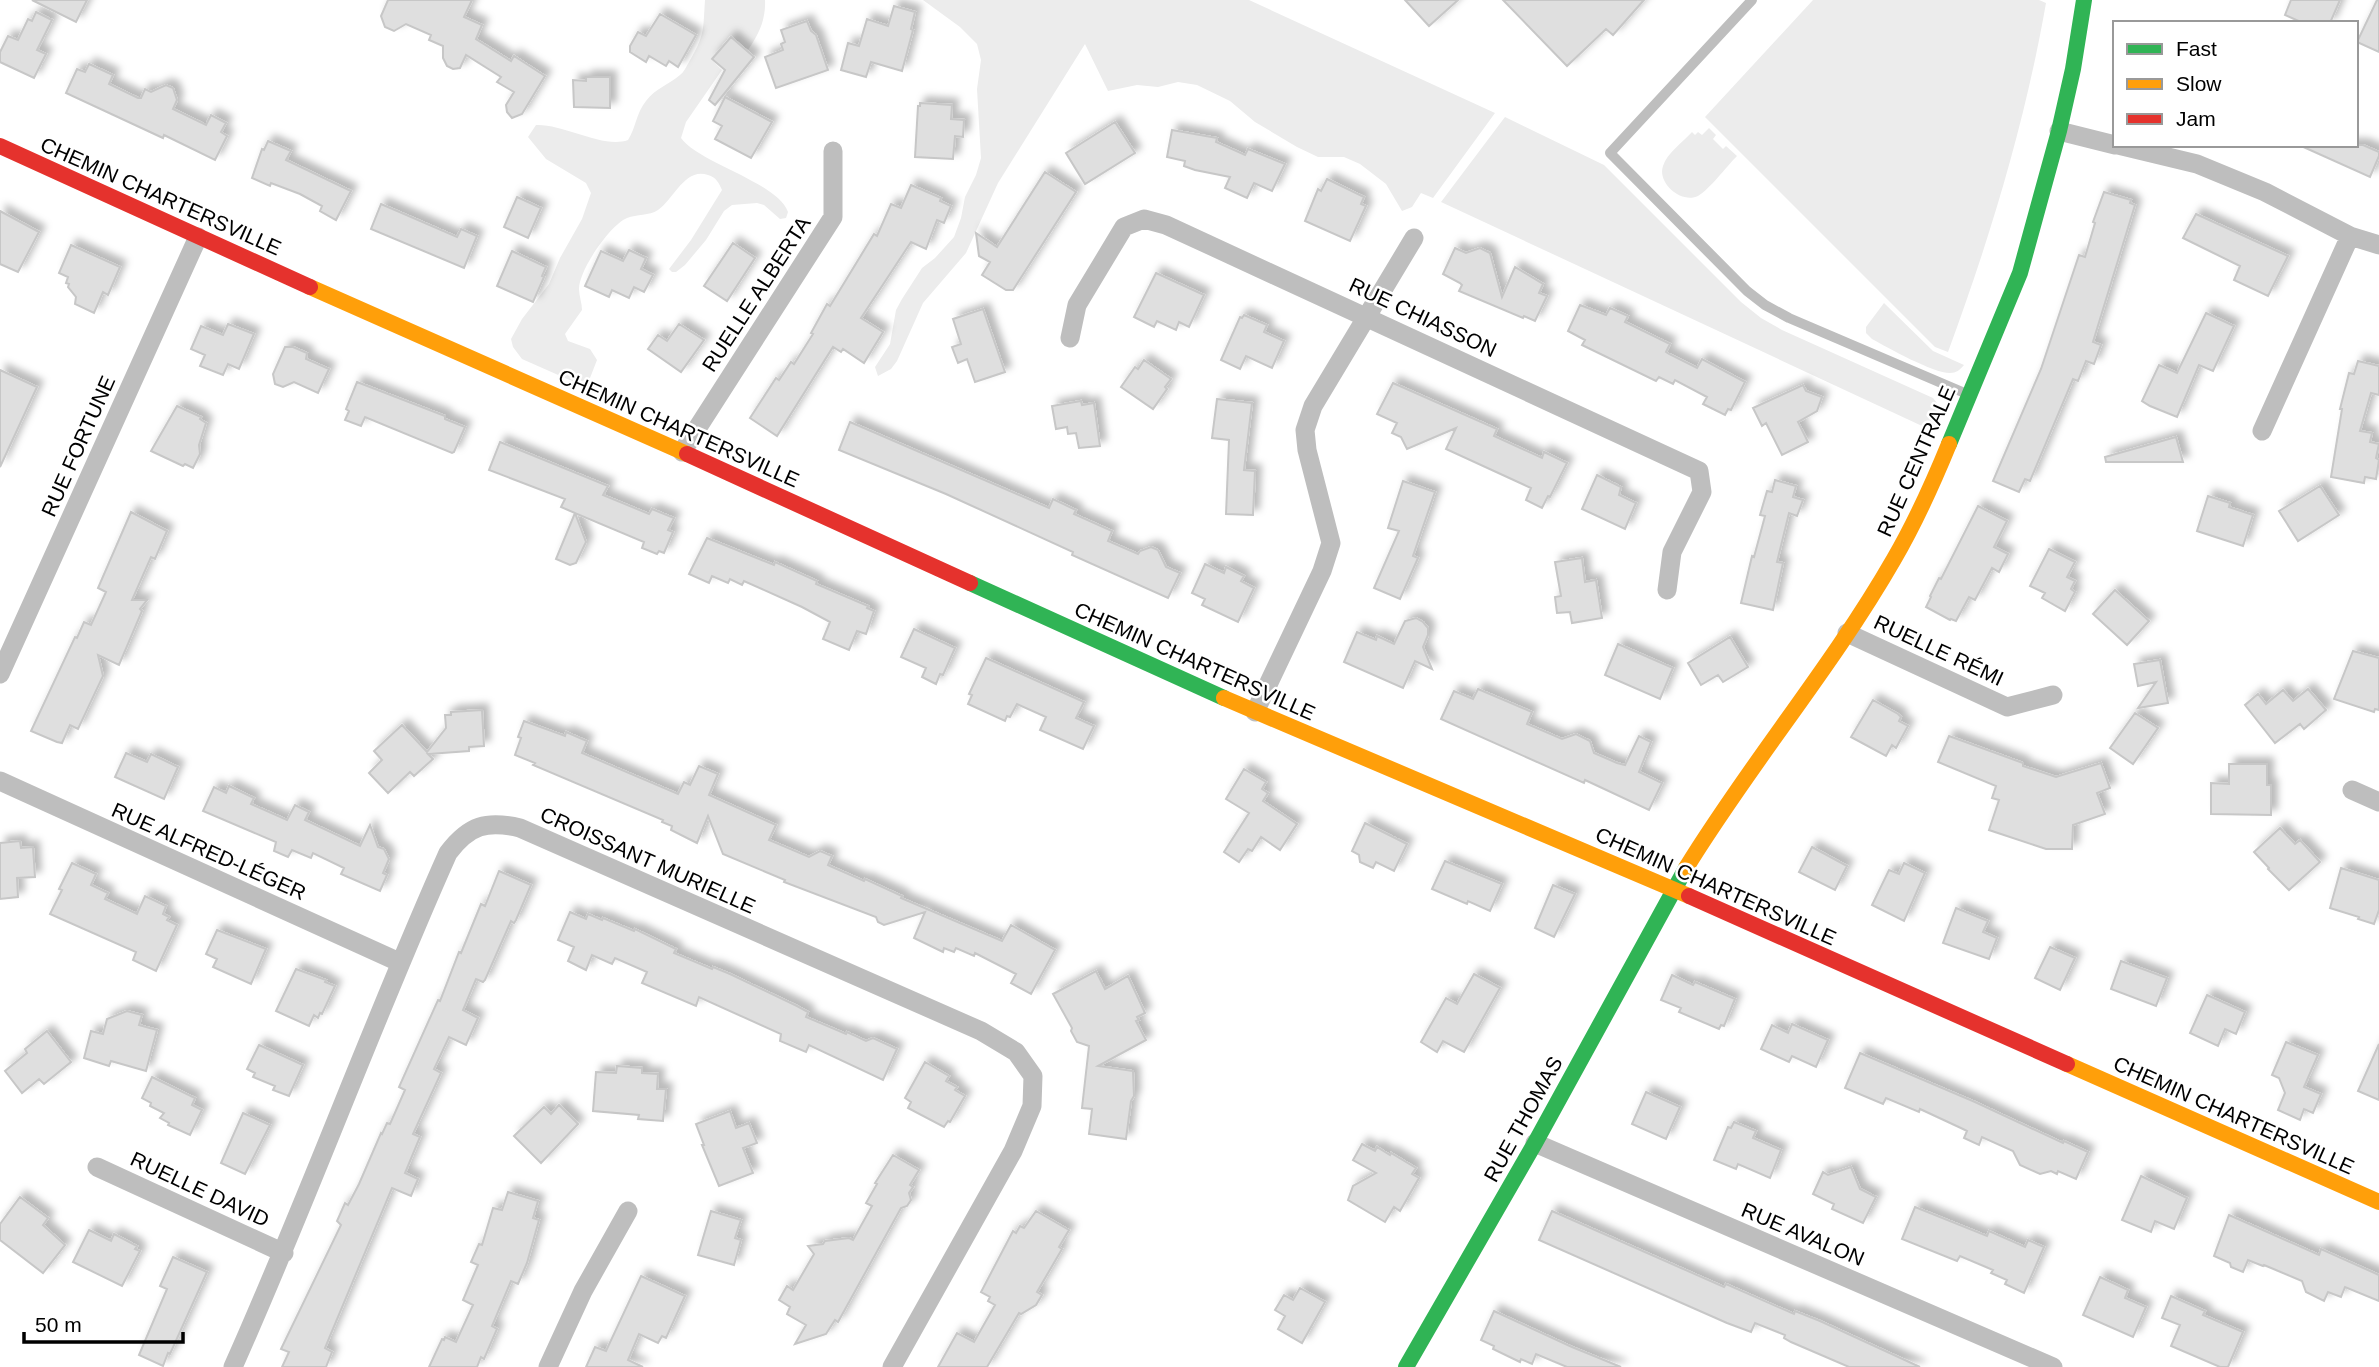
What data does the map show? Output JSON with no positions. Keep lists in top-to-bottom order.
{
  "streets": {
    "street": [
      "CHEMIN CHARTERSVILLE",
      "RUELLE ALBERTA",
      "RUE CHIASSON",
      "RUE FORTUNE",
      "RUE CENTRALE",
      "RUELLE RÉMI",
      "RUE ALFRED-LÉGER",
      "CROISSANT MURIELLE",
      "RUE THOMAS",
      "RUELLE DAVID",
      "RUE AVALON"
    ]
  },
  "crossings": [
    ["CHEMIN CHARTERSVILLE", "RUELLE ALBERTA"],
    ["CHEMIN CHARTERSVILLE", "RUE FORTUNE"],
    ["CHEMIN CHARTERSVILLE", "RUE CENTRALE"],
    ["CHEMIN CHARTERSVILLE", "RUE THOMAS"],
    ["RUE CENTRALE", "RUELLE RÉMI"],
    ["RUE CENTRALE", "RUE THOMAS"],
    ["RUE ALFRED-LÉGER", "CROISSANT MURIELLE"],
    ["CROISSANT MURIELLE", "RUELLE DAVID"],
    ["RUE THOMAS", "RUE AVALON"]
  ],
  "legend": ["Fast", "Slow", "Jam"],
  "scale_bar": "50 m"
}
